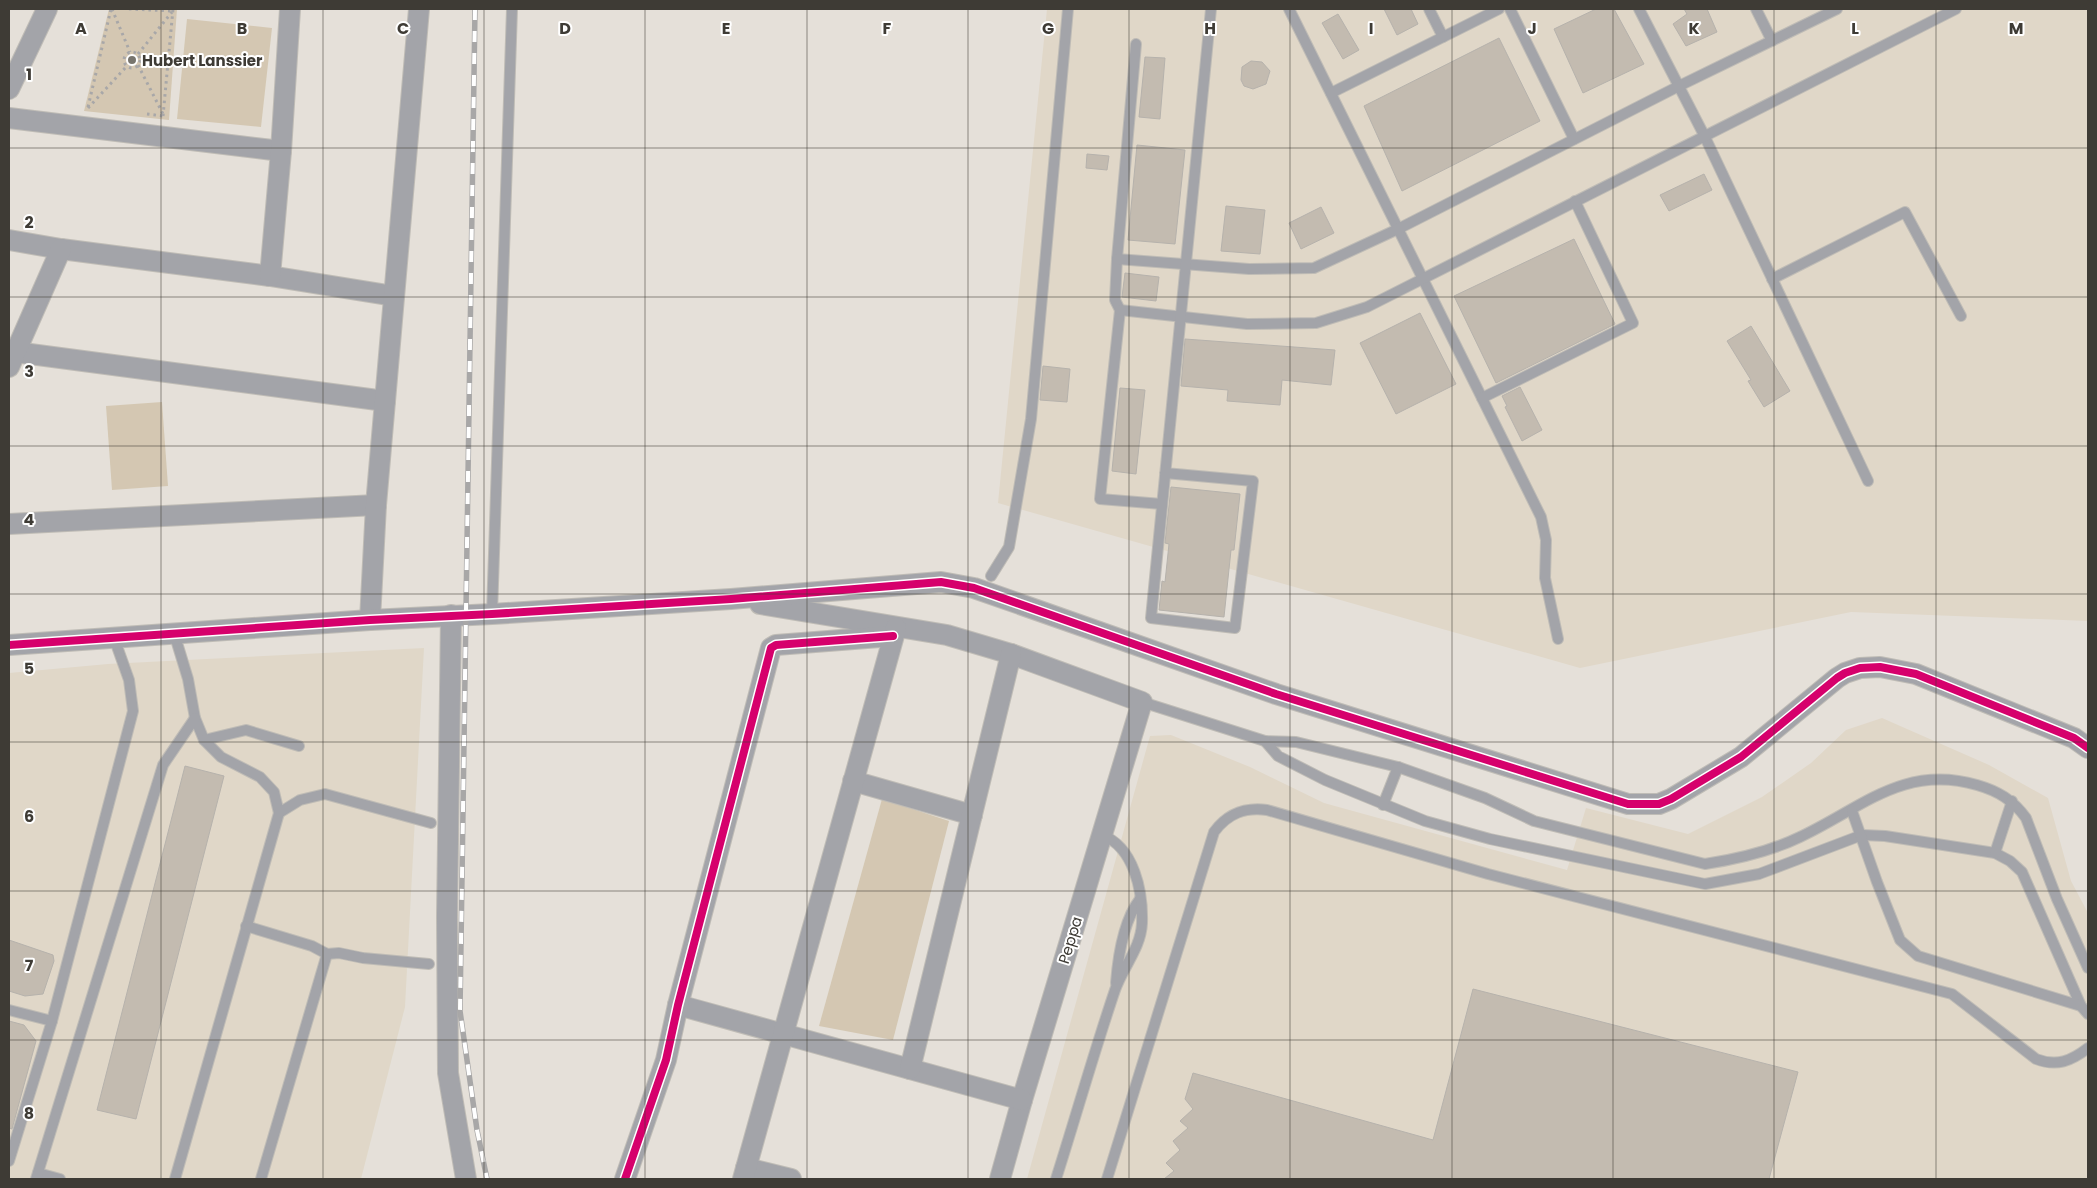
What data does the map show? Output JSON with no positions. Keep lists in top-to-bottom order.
{
  "streets": {
    "street": ["Peppa"]
  },
  "places": ["Hubert Lanssier"],
  "grid": {
    "columns": [
      "A",
      "B",
      "C",
      "D",
      "E",
      "F",
      "G",
      "H",
      "I",
      "J",
      "K",
      "L",
      "M"
    ],
    "rows": [
      "1",
      "2",
      "3",
      "4",
      "5",
      "6",
      "7",
      "8"
    ]
  }
}
